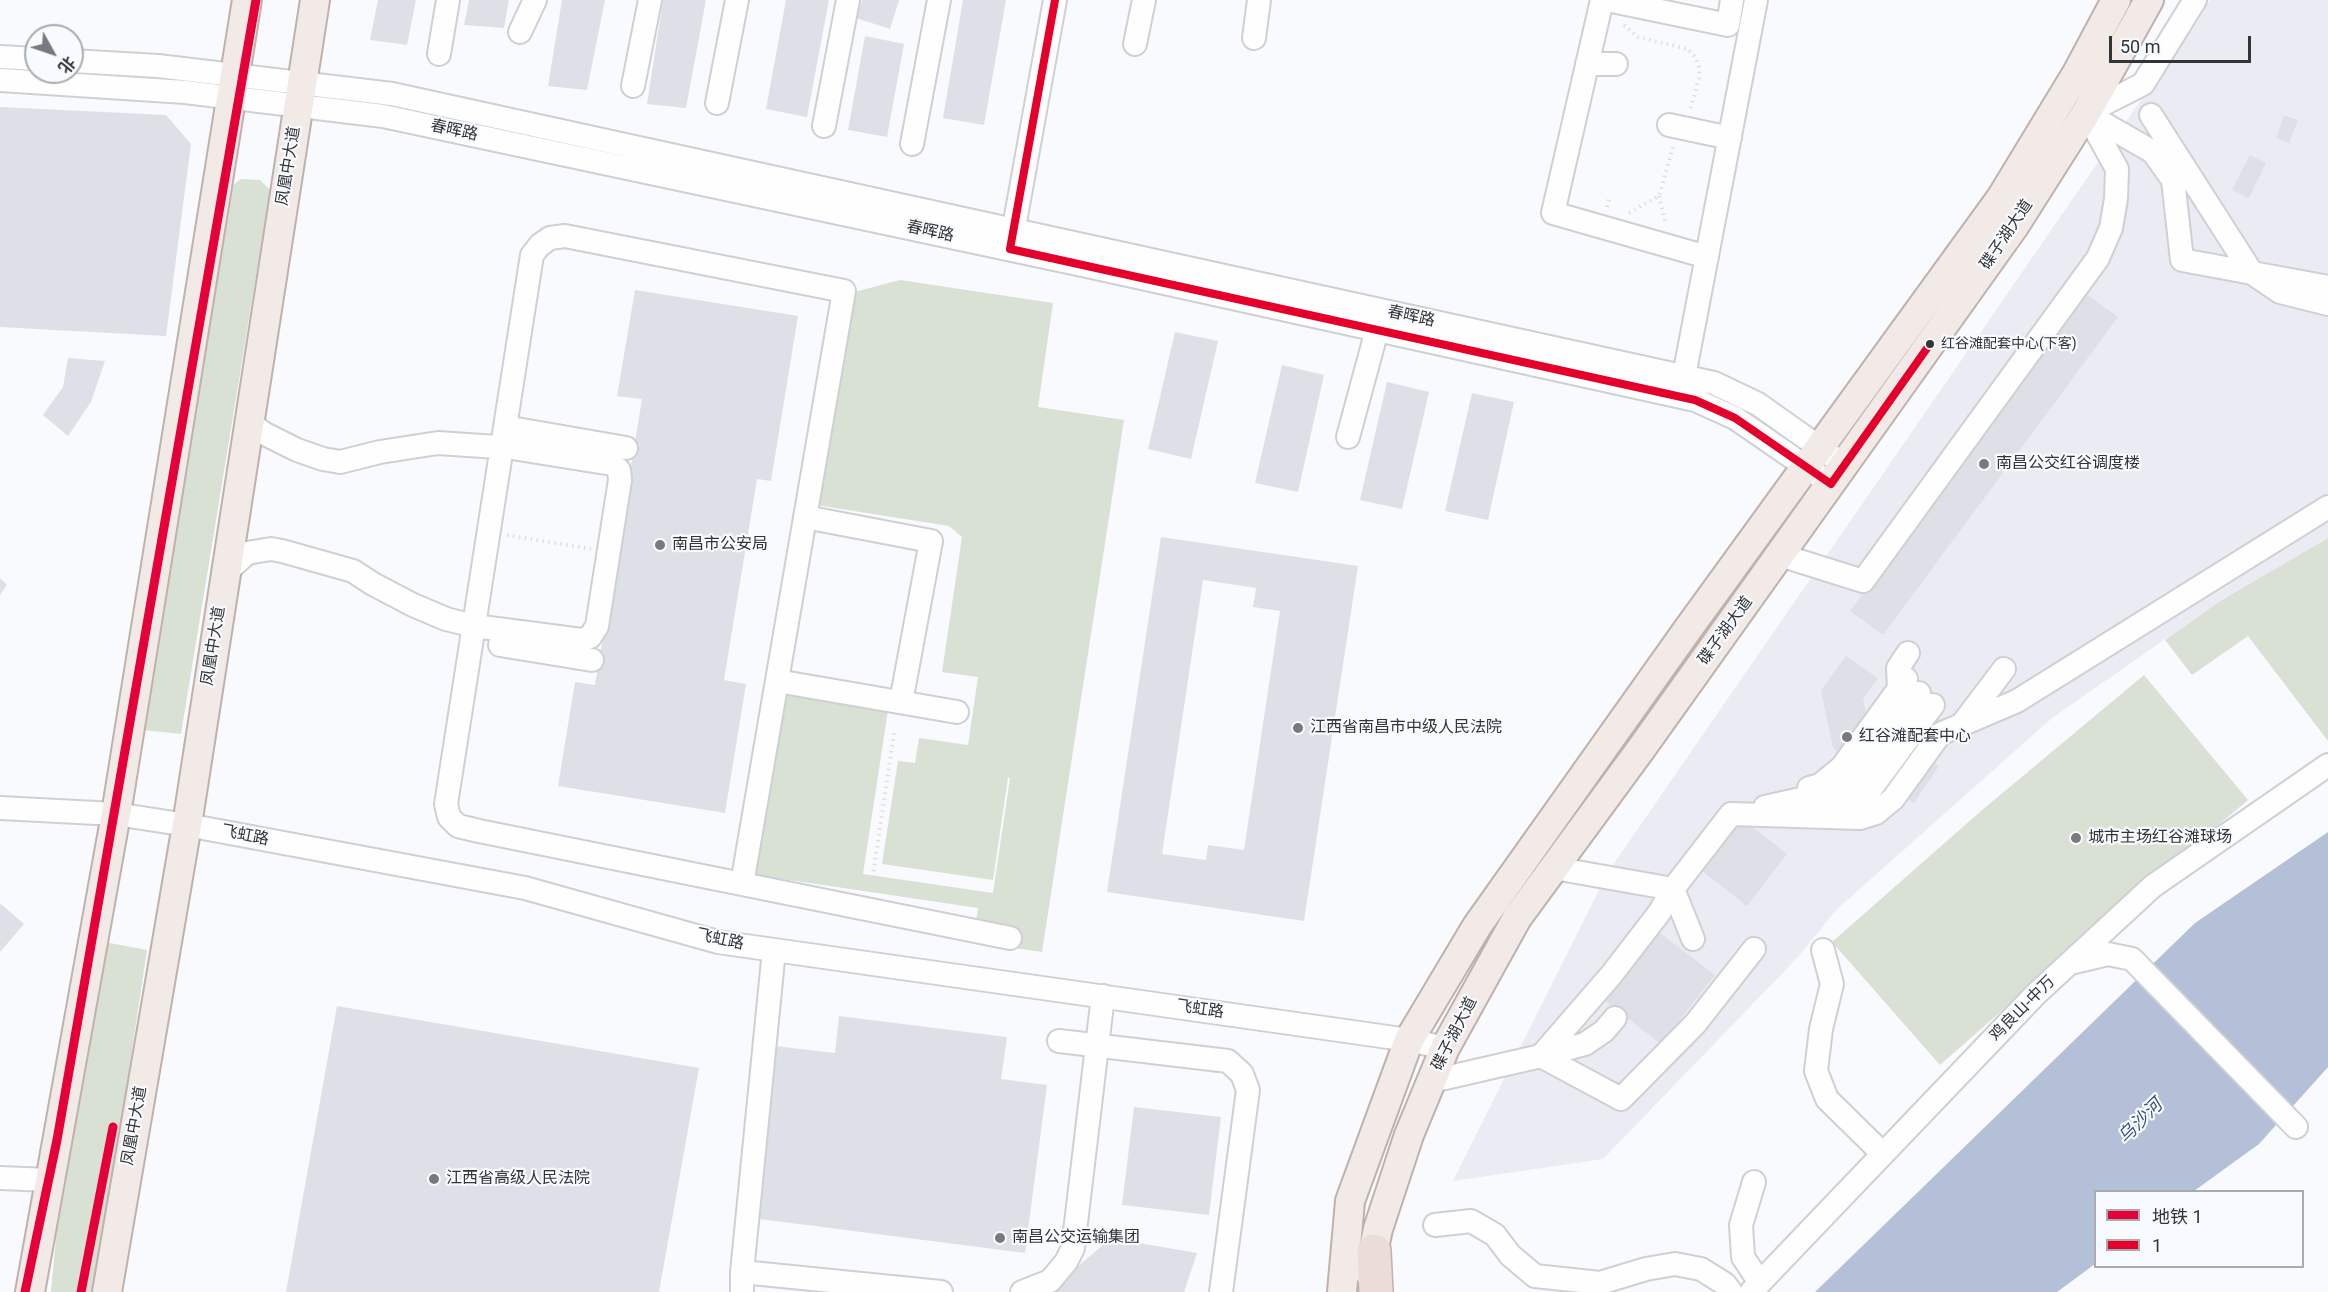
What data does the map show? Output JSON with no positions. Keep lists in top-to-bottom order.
{
  "streets": {
    "main road": ["凤凰中大道", "碟子湖大道"],
    "street": ["春晖路", "飞虹路", "鸡良山-中万"]
  },
  "crossings": [
    ["春晖路", "凤凰中大道"],
    ["春晖路", "碟子湖大道"],
    ["凤凰中大道", "飞虹路"],
    ["碟子湖大道", "飞虹路"]
  ],
  "water": ["乌沙河"],
  "places": [
    "红谷滩配套中心(下客)",
    "南昌公交红谷调度楼",
    "南昌市公安局",
    "江西省南昌市中级人民法院",
    "红谷滩配套中心",
    "城市主场红谷滩球场",
    "江西省高级人民法院",
    "南昌公交运输集团"
  ],
  "lines": ["metro line 1", "transit line 1"],
  "legend": ["地铁 1", "1"],
  "scale_bar": "50 m",
  "north": "bottom right"
}
